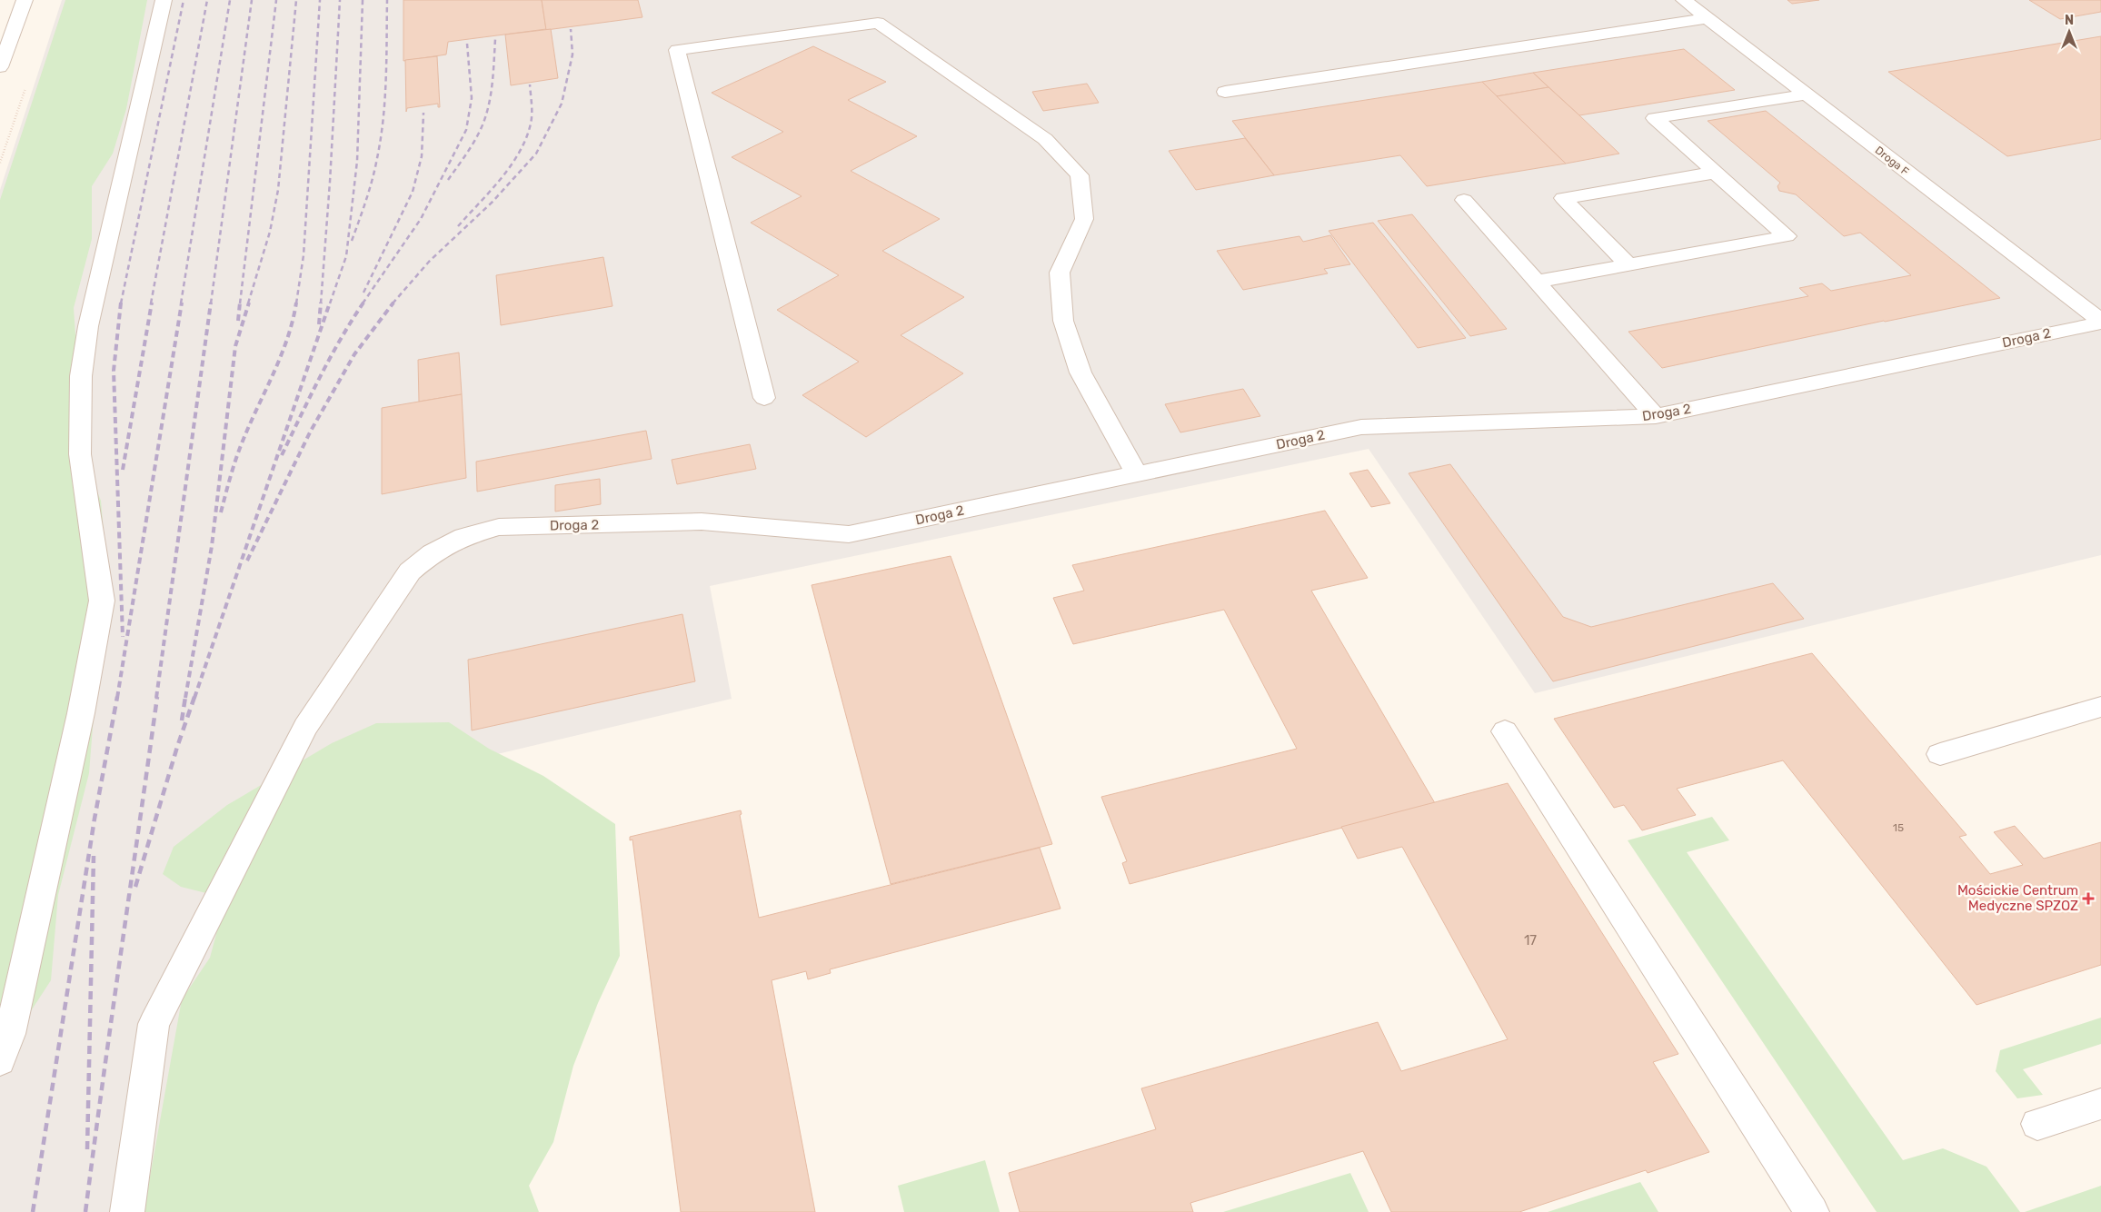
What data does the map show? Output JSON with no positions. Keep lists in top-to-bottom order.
{
  "streets": {
    "street": ["Droga F", "Droga 2"]
  },
  "crossings": [
    ["Droga F", "Droga 2"]
  ],
  "places": {
    "health": ["Mościckie Centrum Medyczne SPZOZ"]
  },
  "house_numbers": ["15", "17"],
  "north": "top"
}
